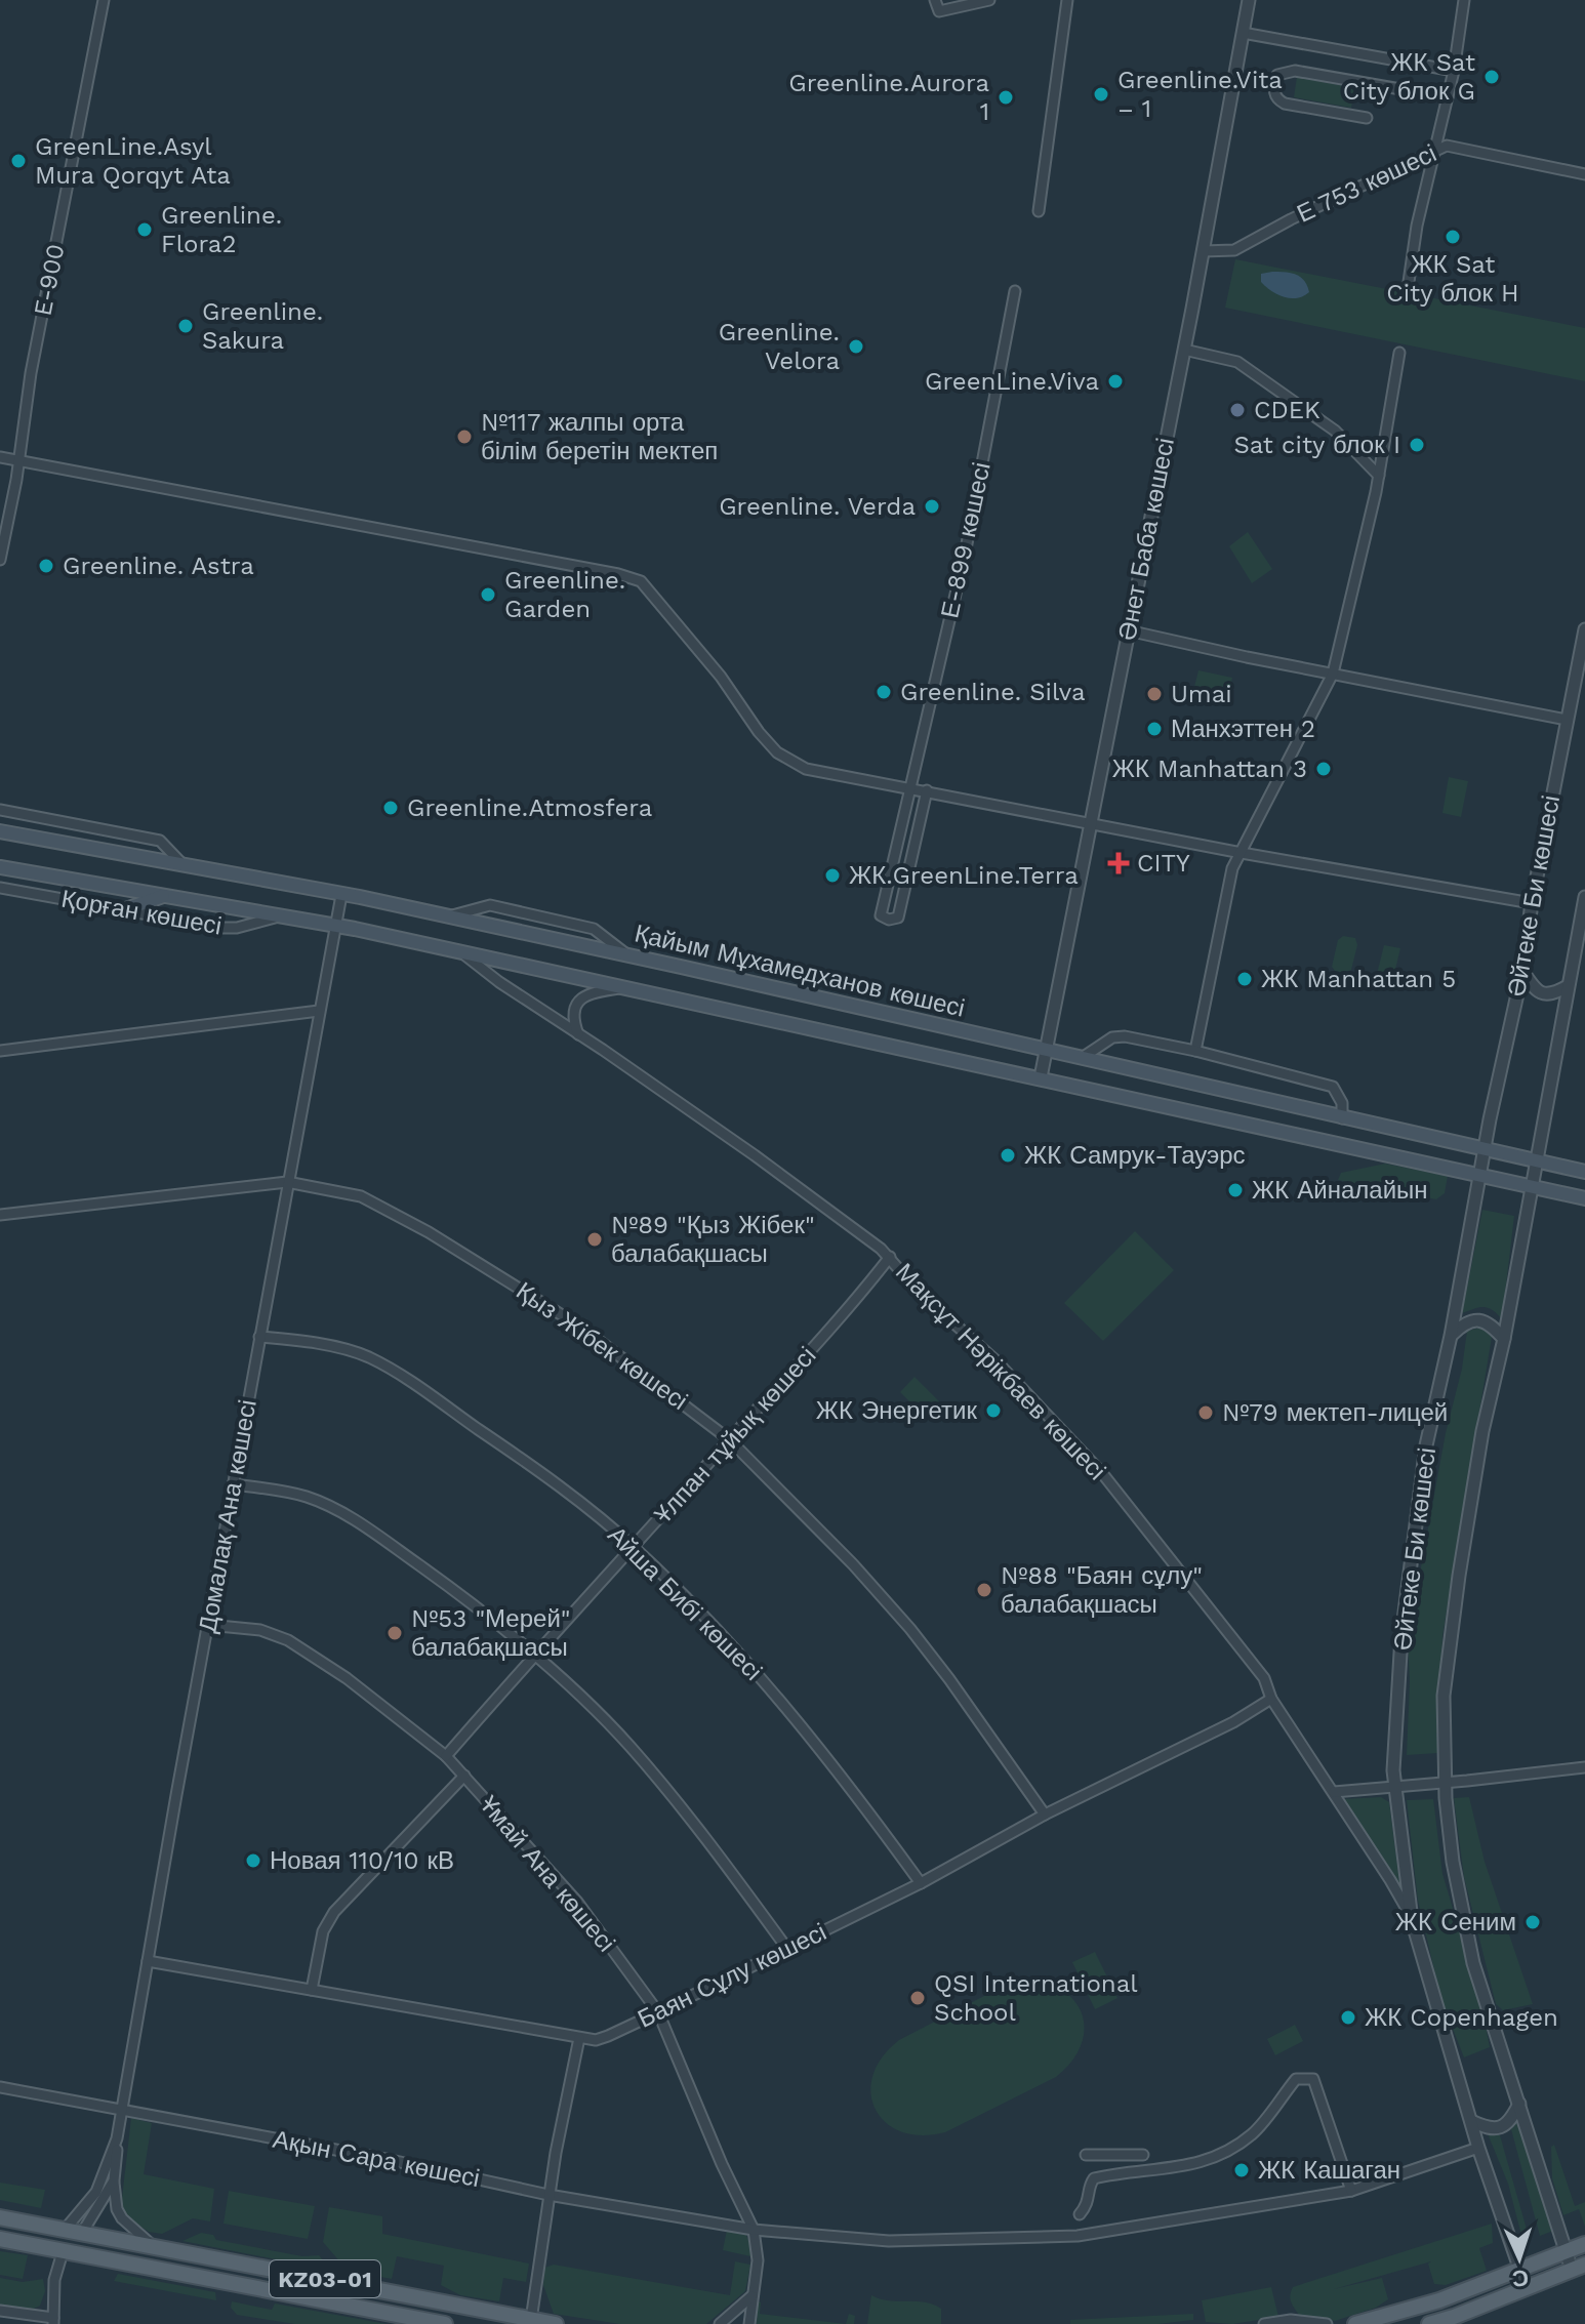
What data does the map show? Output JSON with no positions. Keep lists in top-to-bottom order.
{
  "streets": {
    "main road": ["Қайым Мұхамедханов көшесі", "KZ03-01"],
    "street": [
      "Е 753 көшесі",
      "E-900",
      "Әнет Баба көшесі",
      "Е-899 көшесі",
      "Әйтеке Би көшесі",
      "Қорған көшесі",
      "Қыз Жібек көшесі",
      "Мақсұт Нәрікбаев көшесі",
      "Ұлпан тұйық көшесі",
      "Домалақ Ана көшесі",
      "Айша Бибі көшесі",
      "Ұмай Ана көшесі",
      "Баян Сұлу көшесі",
      "Ақын Сара көшесі"
    ]
  },
  "crossings": [
    ["Е 753 көшесі", "Әнет Баба көшесі"],
    ["Әнет Баба көшесі", "Қайым Мұхамедханов көшесі"],
    ["Әйтеке Би көшесі", "Қайым Мұхамедханов көшесі"],
    ["Әйтеке Би көшесі", "Мақсұт Нәрікбаев көшесі"],
    ["Әйтеке Би көшесі", "Ақын Сара көшесі"],
    ["Қорған көшесі", "Қайым Мұхамедханов көшесі"],
    ["Қайым Мұхамедханов көшесі", "Мақсұт Нәрікбаев көшесі"],
    ["Қайым Мұхамедханов көшесі", "Домалақ Ана көшесі"],
    ["Қыз Жібек көшесі", "Ұлпан тұйық көшесі"],
    ["Қыз Жібек көшесі", "Домалақ Ана көшесі"],
    ["Қыз Жібек көшесі", "Баян Сұлу көшесі"],
    ["Мақсұт Нәрікбаев көшесі", "Ұлпан тұйық көшесі"],
    ["Мақсұт Нәрікбаев көшесі", "Баян Сұлу көшесі"],
    ["Ұлпан тұйық көшесі", "Айша Бибі көшесі"],
    ["Ұлпан тұйық көшесі", "Ұмай Ана көшесі"],
    ["Домалақ Ана көшесі", "Айша Бибі көшесі"],
    ["Домалақ Ана көшесі", "Ұмай Ана көшесі"],
    ["Домалақ Ана көшесі", "Баян Сұлу көшесі"],
    ["Домалақ Ана көшесі", "Ақын Сара көшесі"],
    ["Домалақ Ана көшесі", "KZ03-01"],
    ["Айша Бибі көшесі", "Баян Сұлу көшесі"],
    ["Ұмай Ана көшесі", "Баян Сұлу көшесі"],
    ["Ұмай Ана көшесі", "Ақын Сара көшесі"]
  ],
  "places": {
    "other": [
      "ЖК Sat City блок G",
      "Greenline.Vita – 1",
      "Greenline.Aurora 1",
      "GreenLine.Asyl Mura Qorqyt Ata",
      "Greenline. Flora2",
      "ЖК Sat City блок H",
      "Greenline. Sakura",
      "Greenline. Velora",
      "GreenLine.Viva",
      "CDEK",
      "№117 жалпы орта білім беретін мектеп",
      "Sat city блок I",
      "Greenline. Verda",
      "Greenline. Astra",
      "Greenline. Garden",
      "Greenline. Silva",
      "Umai",
      "Манхэттен 2",
      "ЖК Manhattan 3",
      "Greenline.Atmosfera",
      "ЖК.GreenLine.Terra",
      "ЖК Manhattan 5",
      "ЖК Самрук-Тауэрс",
      "ЖК Айналайын",
      "№89 \"Қыз Жібек\" балабақшасы",
      "ЖК Энергетик",
      "№79 мектеп-лицей",
      "№88 \"Баян сұлу\" балабақшасы",
      "№53 \"Мерей\" балабақшасы",
      "Новая 110/10 кВ",
      "ЖК Сеним",
      "QSI International School",
      "ЖК Copenhagen",
      "ЖК Кашаган"
    ],
    "health": ["CITY"]
  },
  "north": "bottom"
}
